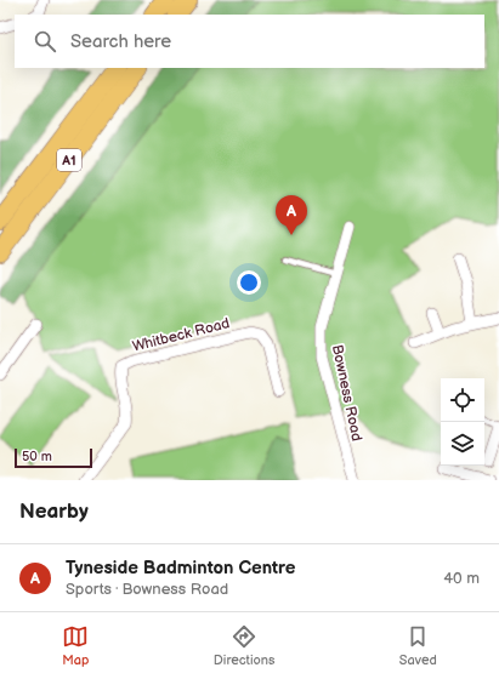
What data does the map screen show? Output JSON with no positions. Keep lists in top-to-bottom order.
{
  "streets": {
    "highway": ["A1"],
    "street": ["Whitbeck Road", "Bowness Road"]
  },
  "scale_bar": "50 m",
  "page": {
    "search": "Search here",
    "pins": "A",
    "scale": "50 m",
    "heading": "Nearby",
    "list": [
      {
        "mark": "A",
        "name": "Tyneside Badminton Centre",
        "note": "Sports · Bowness Road",
        "value": "40 m"
      }
    ],
    "nav": ["Map", "Directions", "Saved"]
  }
}
